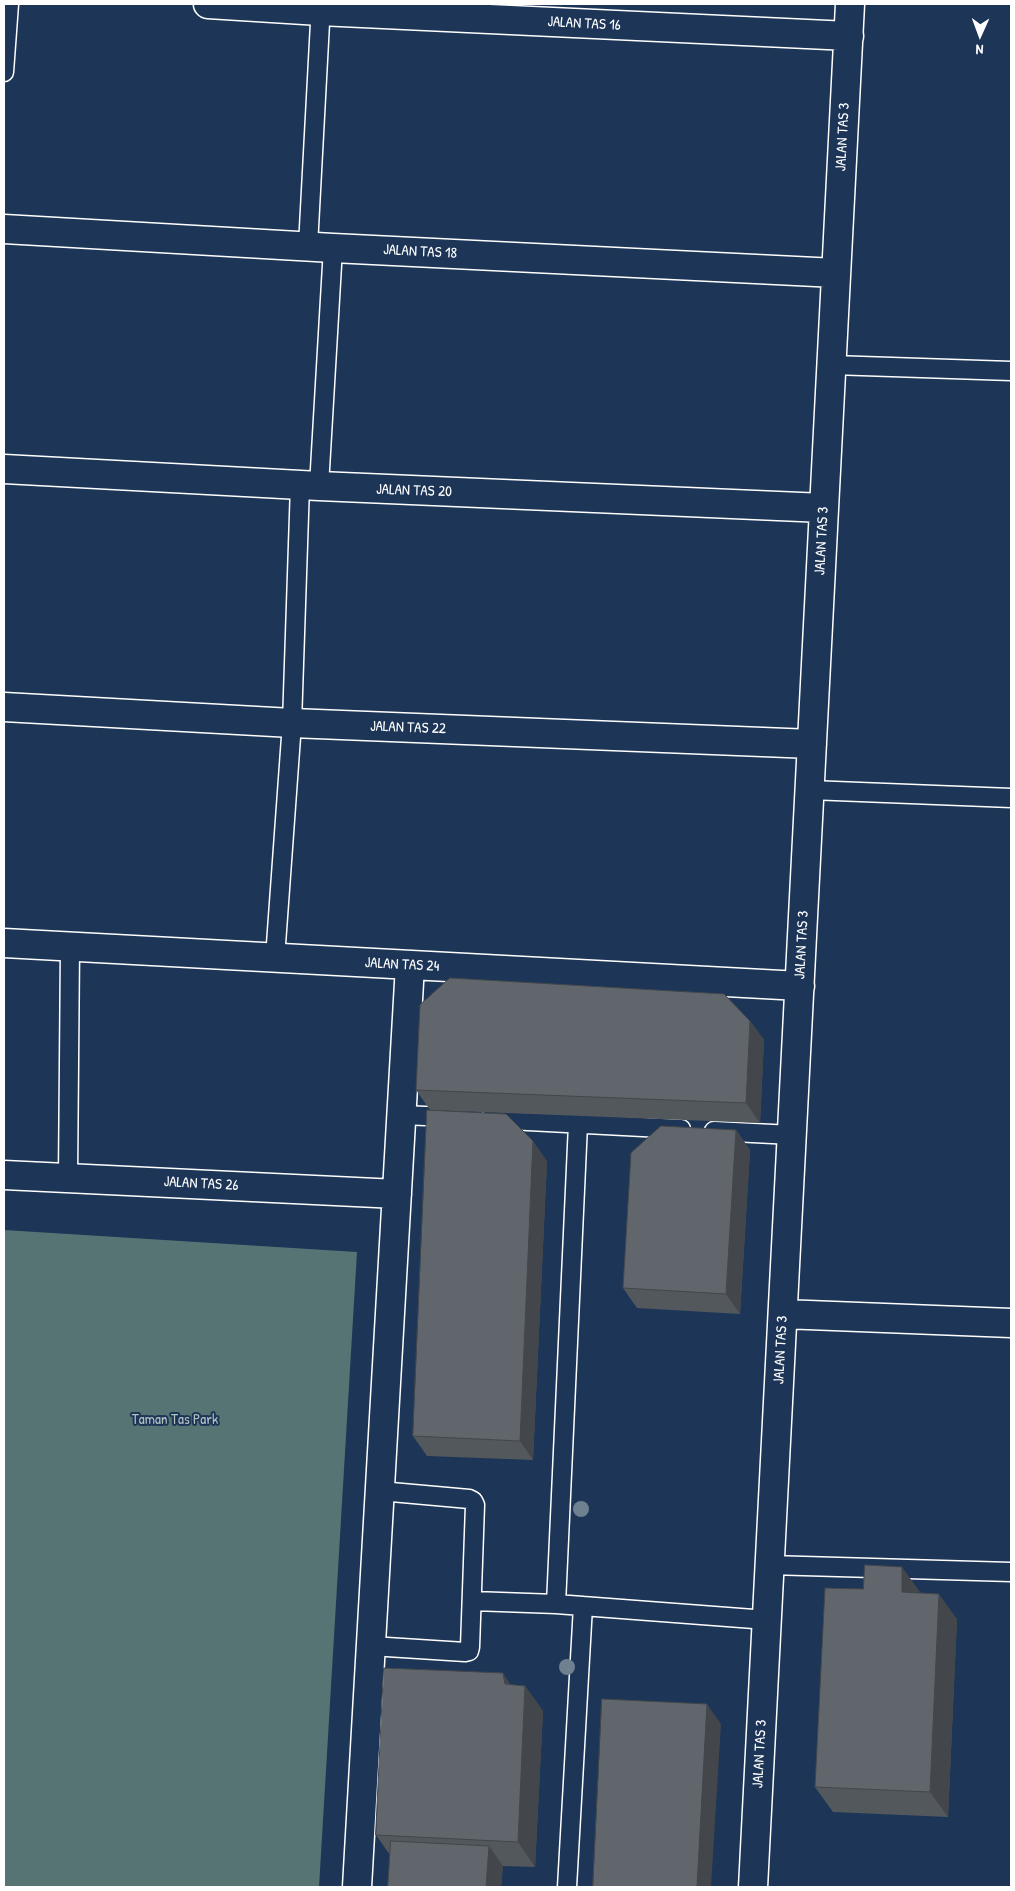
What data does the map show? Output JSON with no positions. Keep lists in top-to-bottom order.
{
  "streets": {
    "street": [
      "JALAN TAS 16",
      "JALAN TAS 3",
      "JALAN TAS 18",
      "JALAN TAS 20",
      "JALAN TAS 22",
      "JALAN TAS 24",
      "JALAN TAS 26"
    ]
  },
  "crossings": [
    ["JALAN TAS 16", "JALAN TAS 3"],
    ["JALAN TAS 3", "JALAN TAS 18"],
    ["JALAN TAS 3", "JALAN TAS 20"],
    ["JALAN TAS 3", "JALAN TAS 22"],
    ["JALAN TAS 3", "JALAN TAS 24"]
  ],
  "parks": ["Taman Tas Park"],
  "north": "bottom"
}
